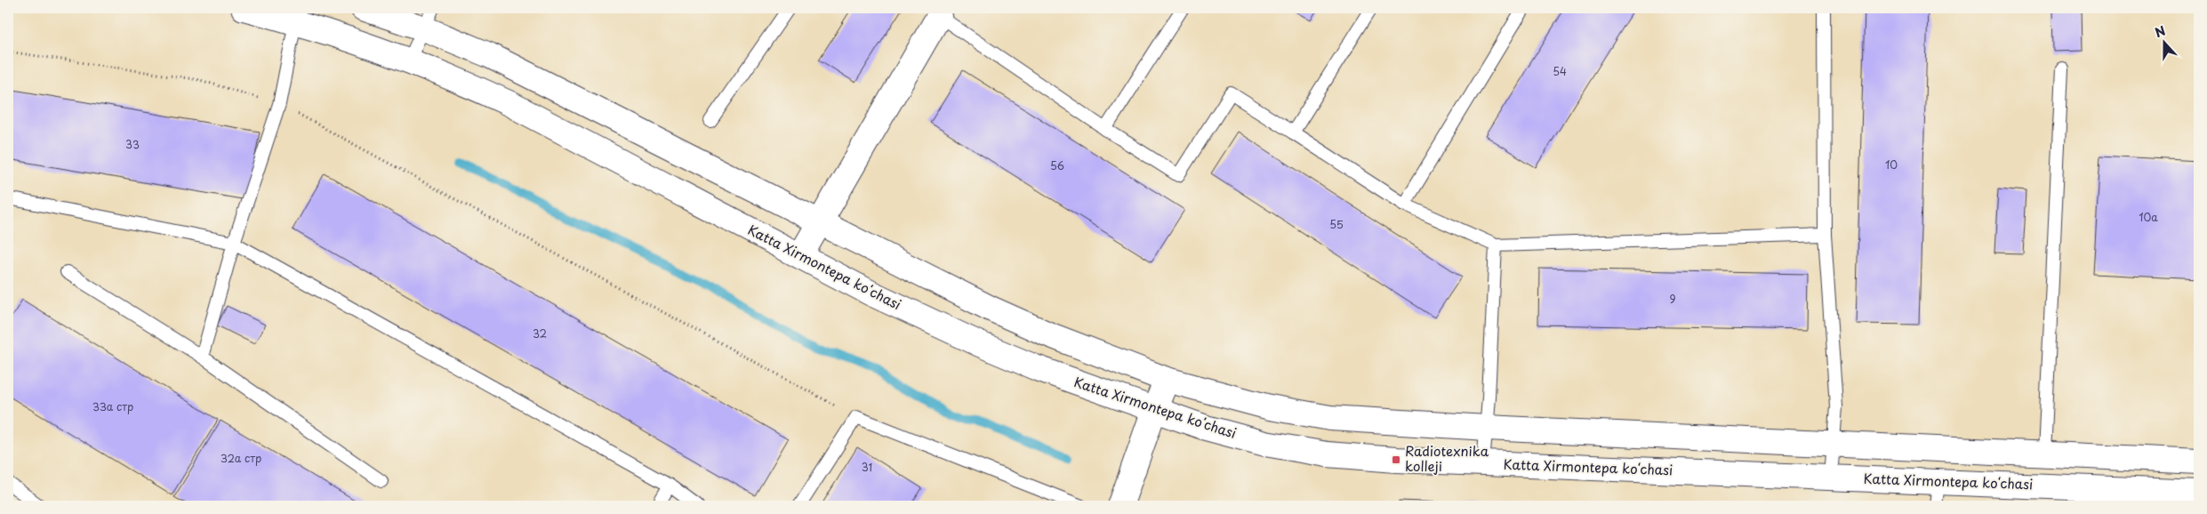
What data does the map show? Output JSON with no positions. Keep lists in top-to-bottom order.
{
  "streets": {
    "main road": ["Katta Xirmontepa koʻchasi"]
  },
  "places": {
    "transit": ["Radiotexnika kolleji"]
  },
  "house_numbers": [
    "54",
    "33",
    "10",
    "56",
    "10a",
    "55",
    "9",
    "32",
    "33a cтр",
    "32a cтр",
    "31"
  ],
  "north": "top"
}
